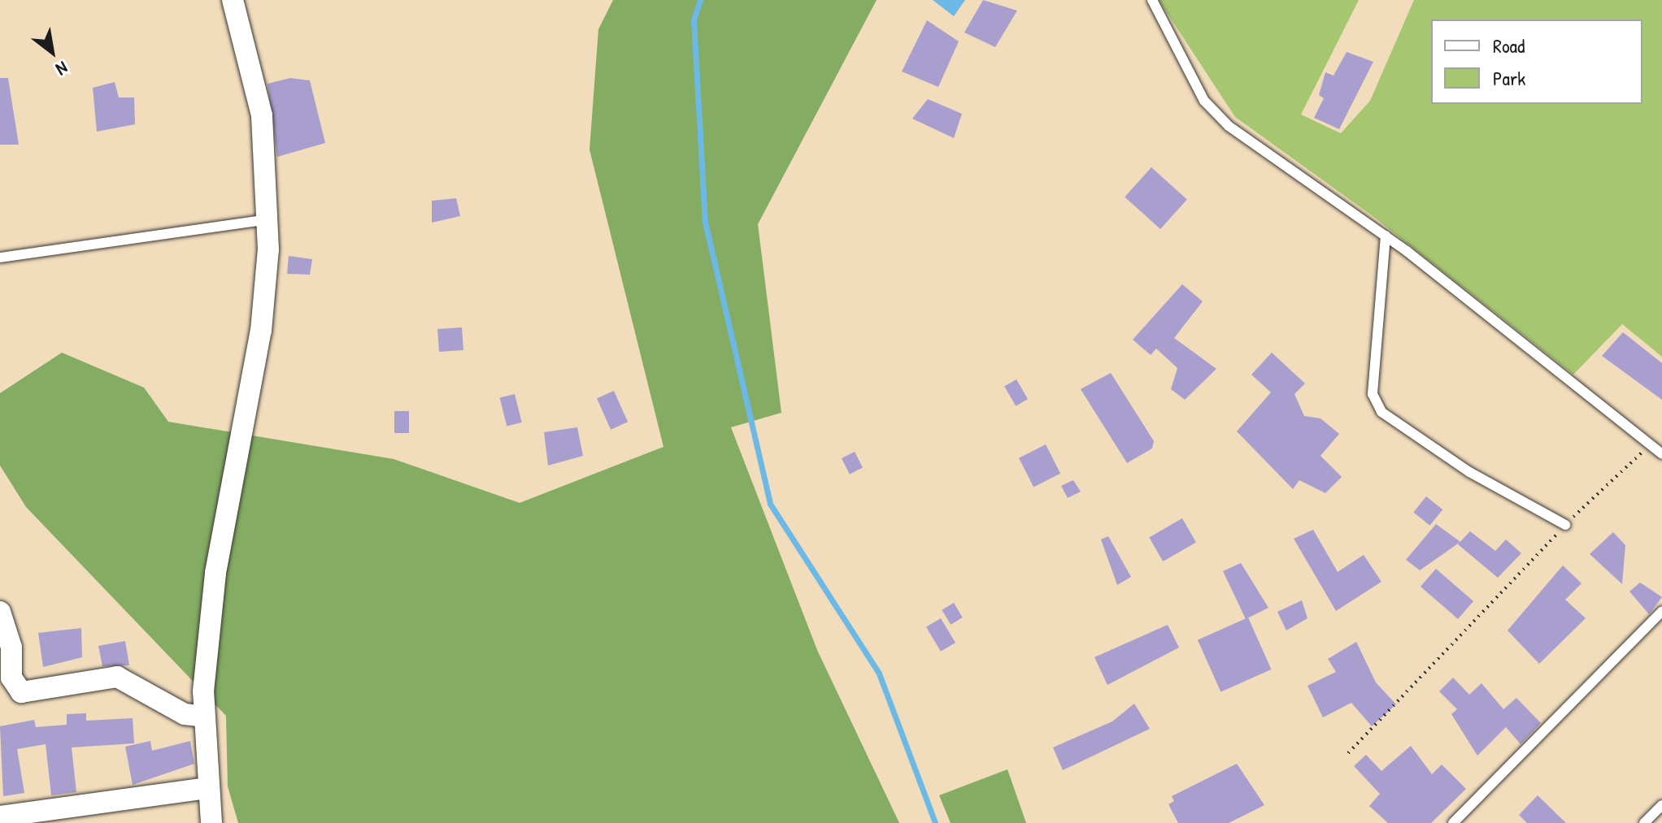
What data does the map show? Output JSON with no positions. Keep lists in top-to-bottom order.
{
  "legend": ["Road", "Park"],
  "north": "bottom right"
}
